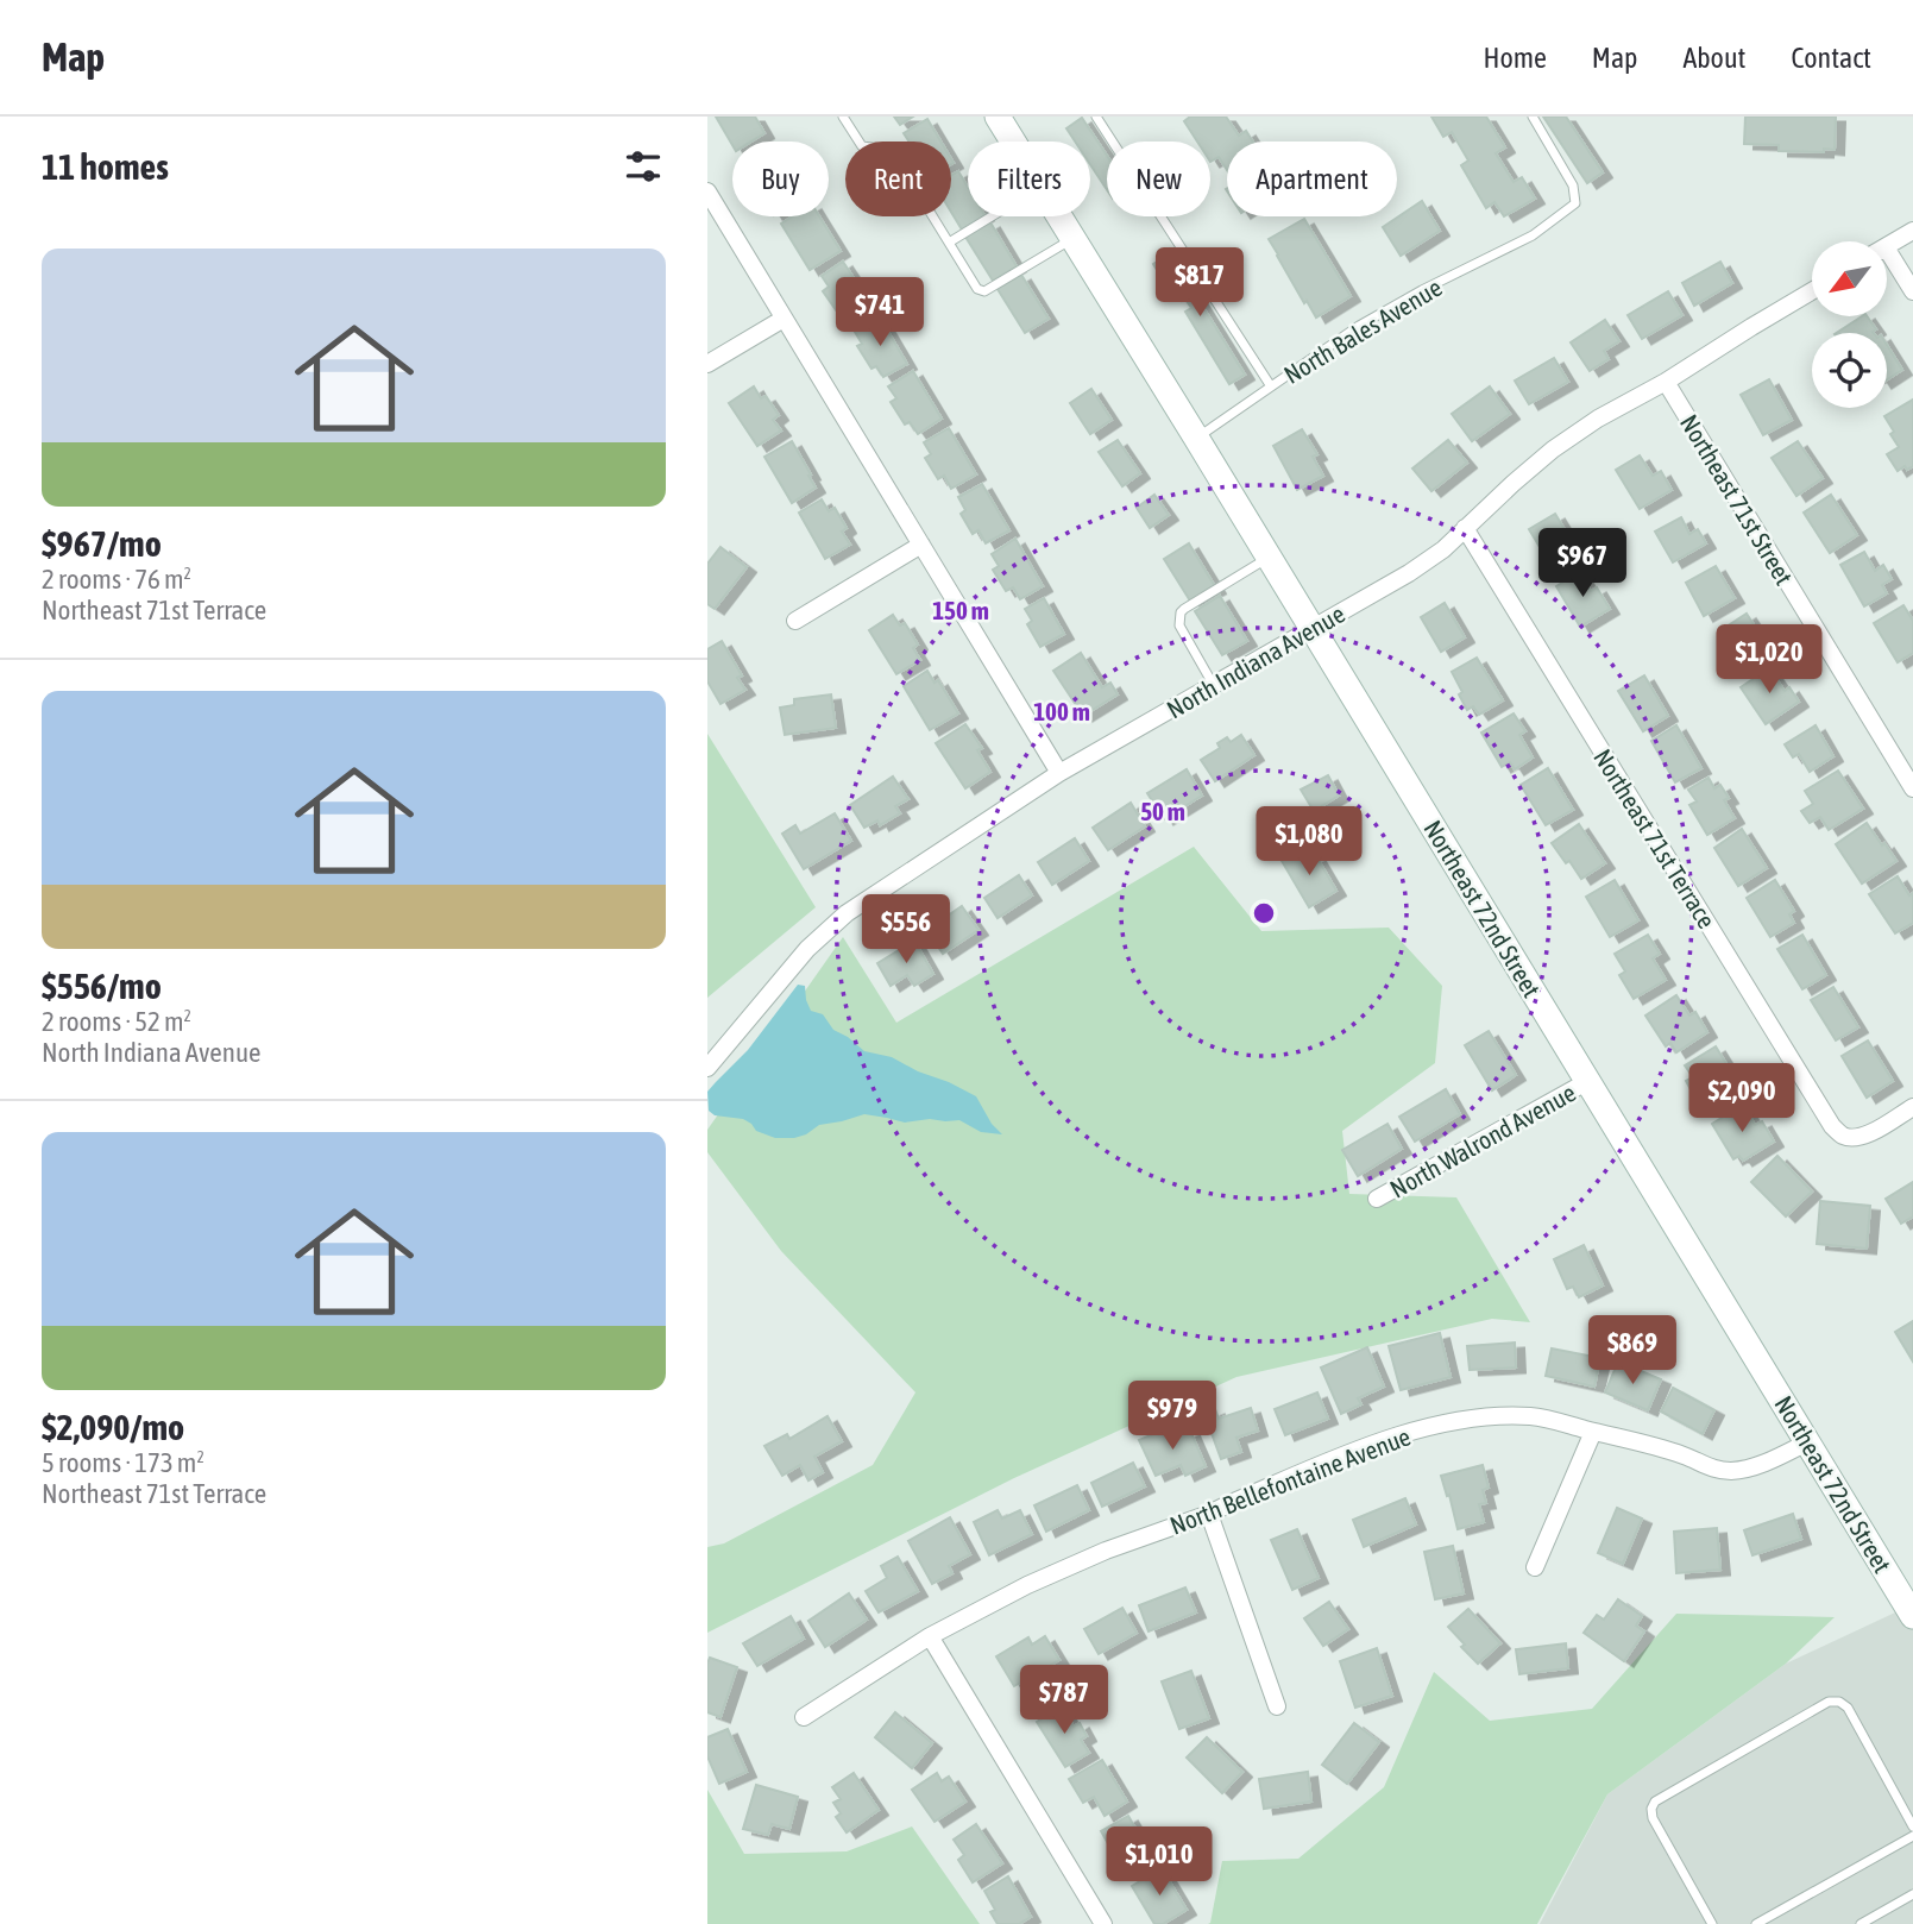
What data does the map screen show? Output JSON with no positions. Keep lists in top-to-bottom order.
{
  "streets": {
    "main road": ["Northeast 72nd Street"],
    "street": [
      "Northeast 71st Street",
      "North Indiana Avenue",
      "Northeast 71st Terrace",
      "North Walrond Avenue",
      "North Bellefontaine Avenue"
    ],
    "lane": ["North Bales Avenue"]
  },
  "crossings": [
    ["North Bales Avenue", "Northeast 72nd Street"],
    ["Northeast 71st Street", "North Indiana Avenue"],
    ["North Indiana Avenue", "Northeast 71st Terrace"],
    ["North Indiana Avenue", "Northeast 72nd Street"],
    ["Northeast 72nd Street", "North Walrond Avenue"],
    ["Northeast 72nd Street", "North Bellefontaine Avenue"]
  ],
  "north": "bottom left",
  "page": {
    "header": "Map",
    "nav": [
      "Home",
      "Map",
      "About",
      "Contact"
    ],
    "heading": "11 homes",
    "chip": [
      "Buy",
      "Rent",
      "Filters",
      "New",
      "Apartment"
    ],
    "list": [
      {
        "name": "$967/mo",
        "note": "2 rooms · 76 m² · Northeast 71st Terrace"
      },
      {
        "name": "$556/mo",
        "note": "2 rooms · 52 m² · North Indiana Avenue"
      },
      {
        "name": "$2,090/mo",
        "note": "5 rooms · 173 m² · Northeast 71st Terrace"
      }
    ],
    "price": [
      "$817",
      "$741",
      "$967",
      "$1,020",
      "$1,080",
      "$556",
      "$2,090",
      "$869",
      "$979",
      "$787",
      "$1,010"
    ]
  },
  "rings": ["150 m", "100 m", "50 m"]
}
